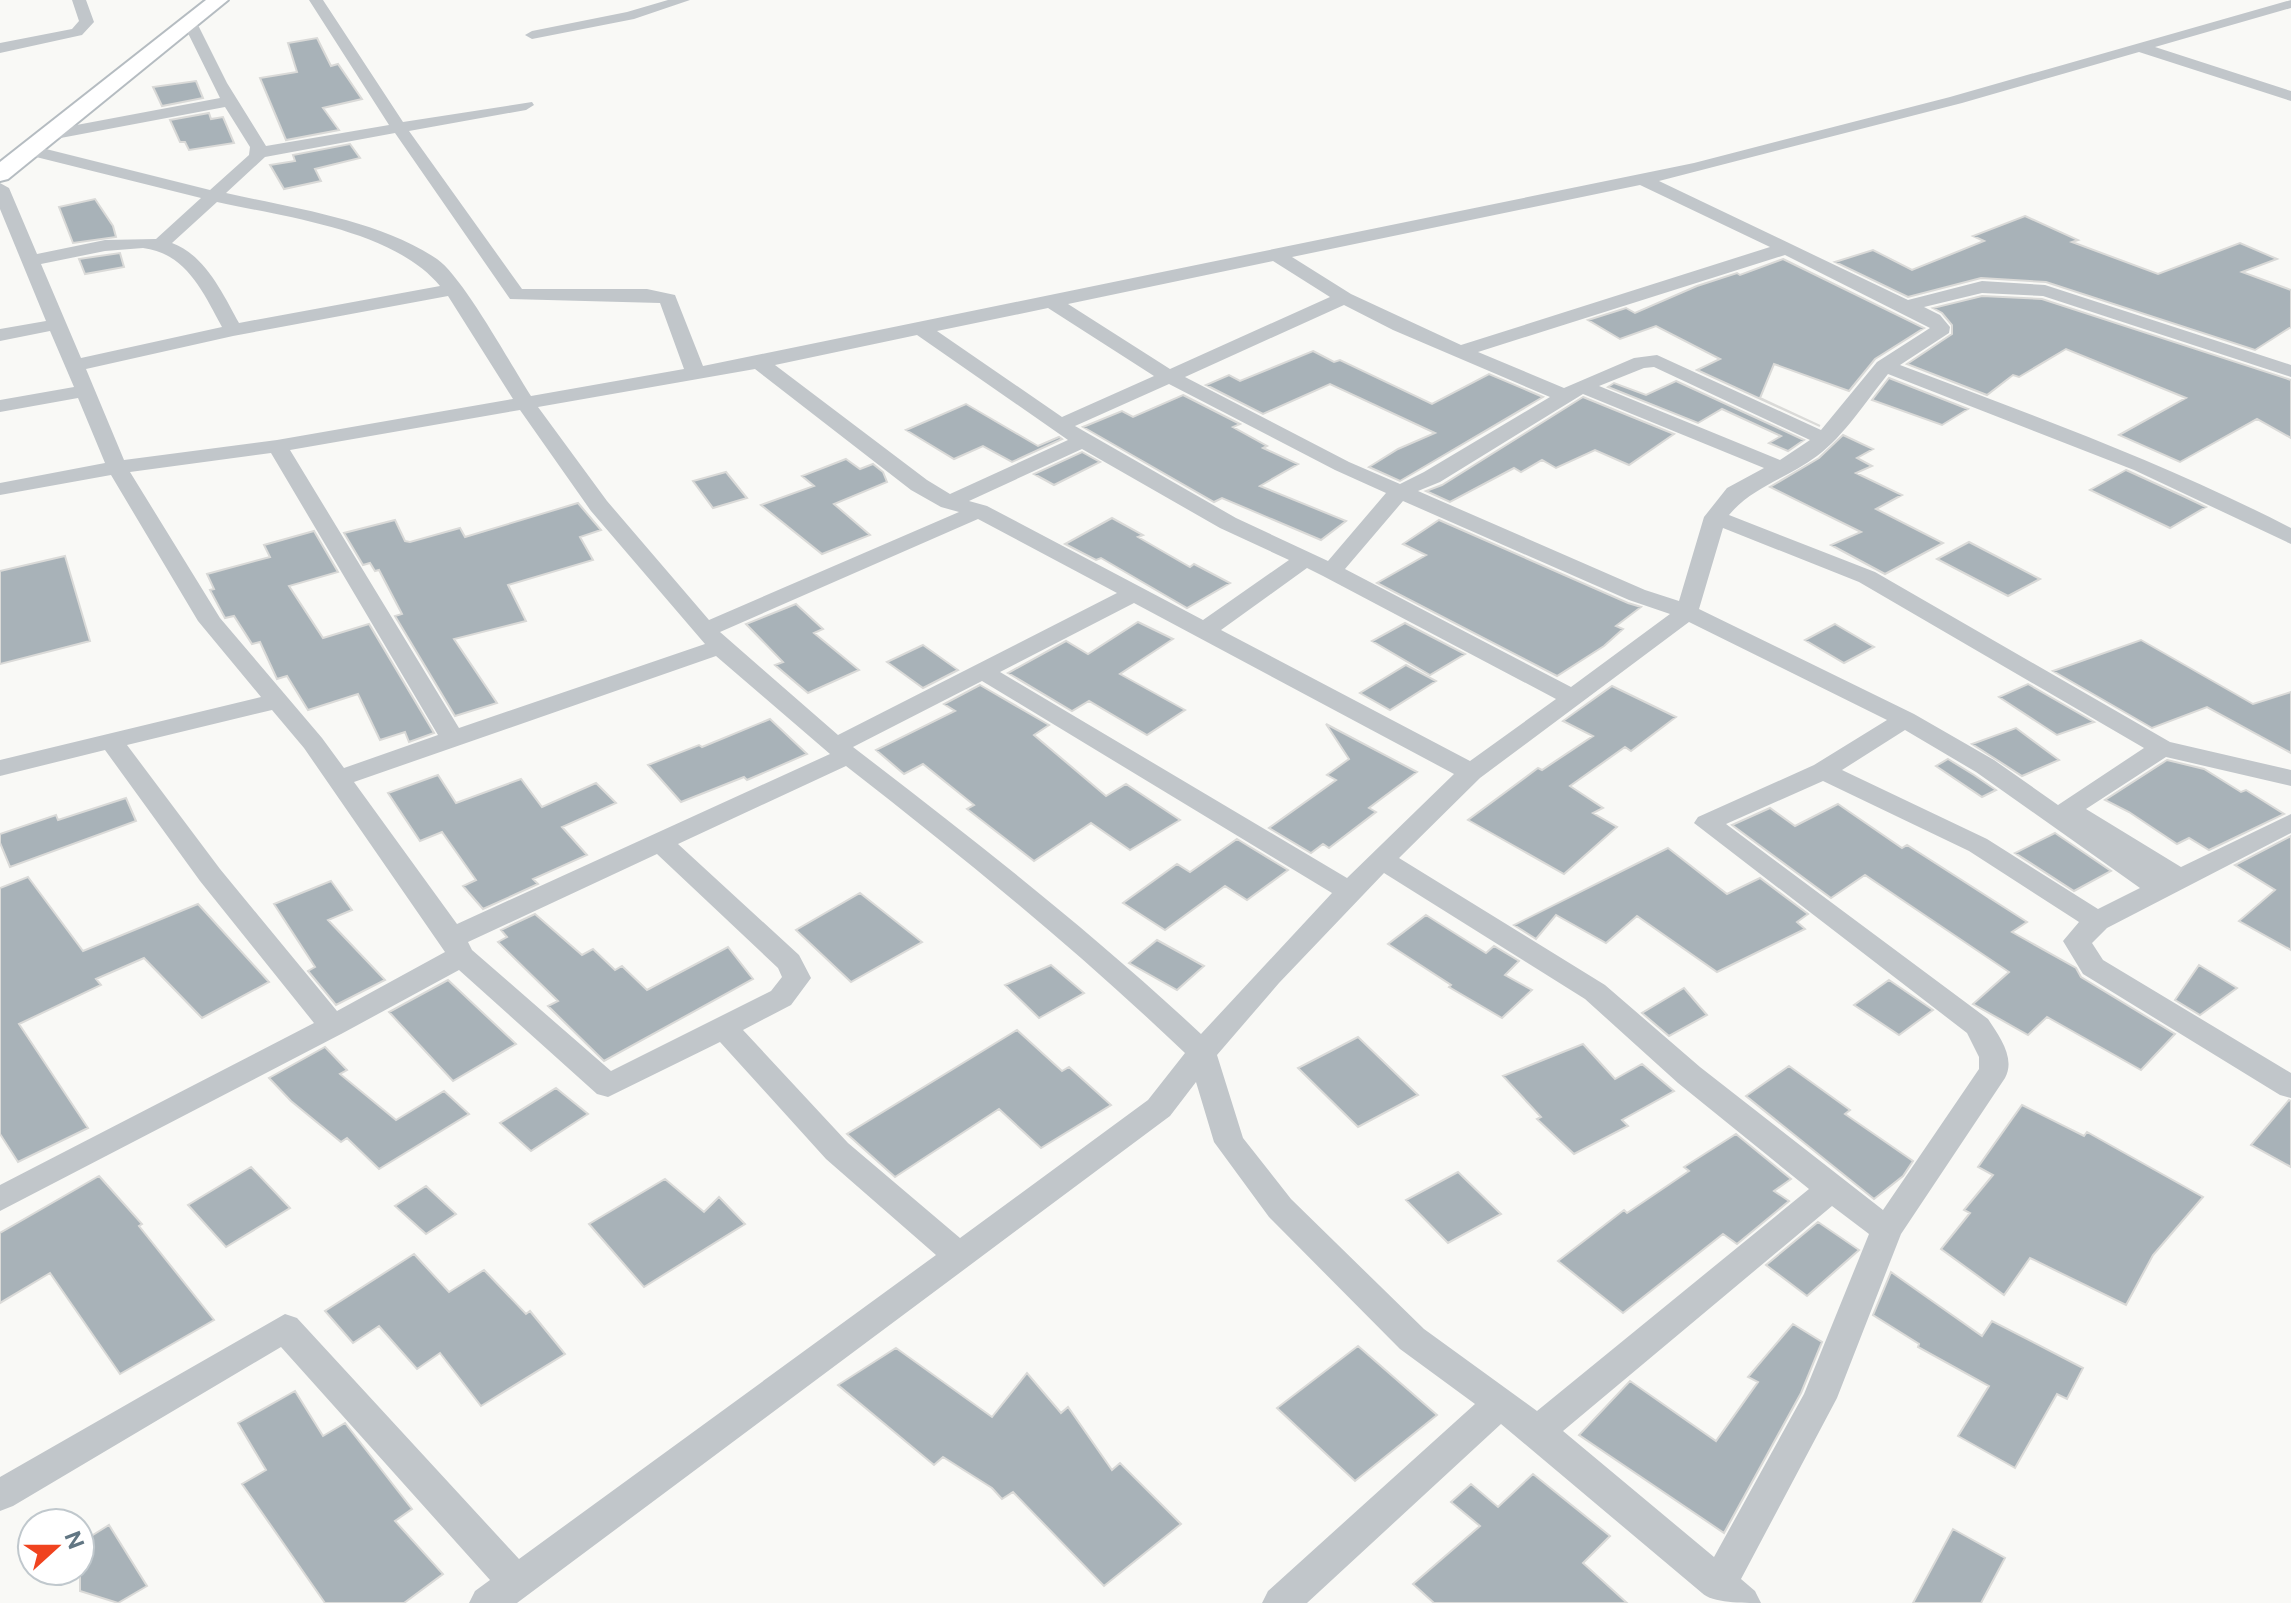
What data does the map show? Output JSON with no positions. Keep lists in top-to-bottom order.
{
  "north": "right"
}
